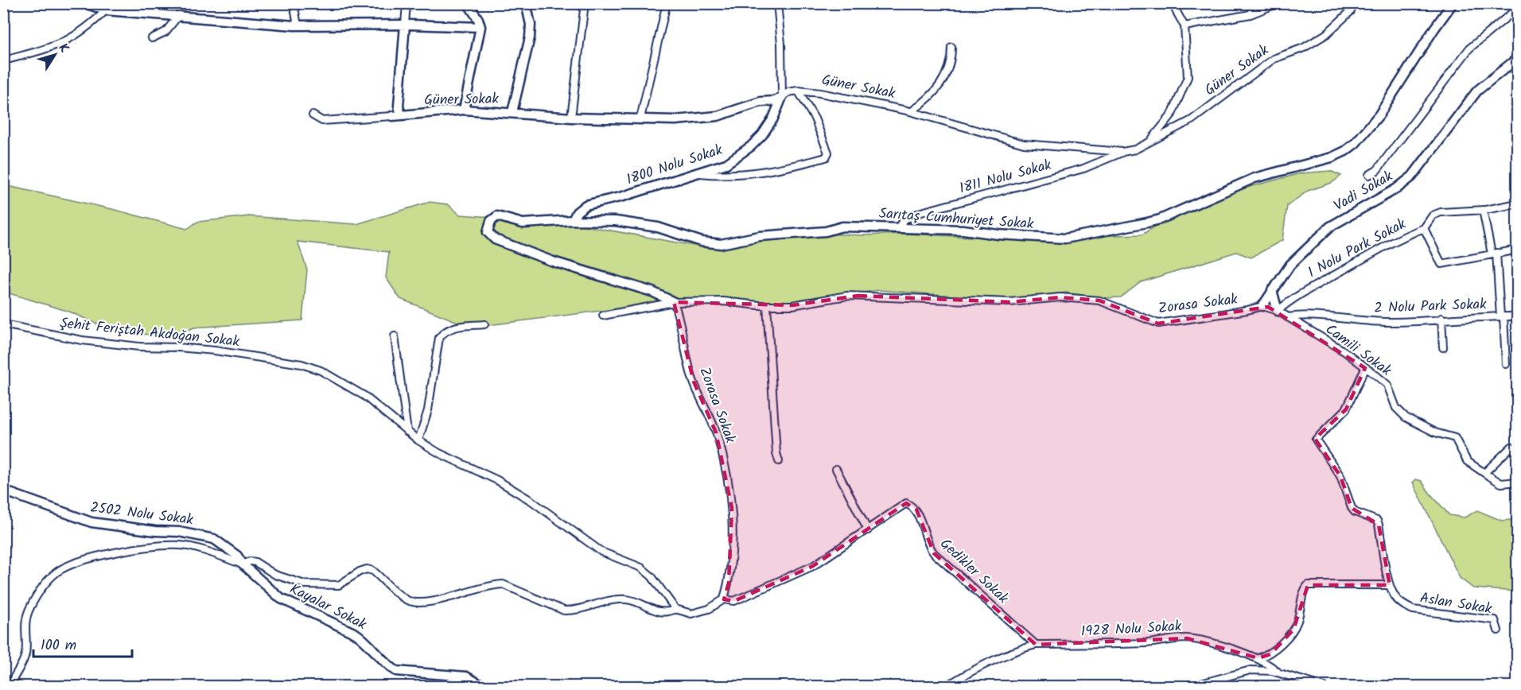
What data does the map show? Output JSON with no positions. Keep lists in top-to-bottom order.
{
  "streets": {
    "street": [
      "Güner Sokak",
      "1800 Nolu Sokak",
      "1811 Nolu Sokak",
      "Vadi Sokak",
      "Sarıtaş Cumhuriyet Sokak",
      "1 Nolu Park Sokak",
      "Zorasa Sokak",
      "2 Nolu Park Sokak",
      "Şehit Feriştah Akdoğan Sokak",
      "Camili Sokak",
      "2502 Nolu Sokak",
      "Gedikler Sokak",
      "Aslan Sokak",
      "Kayalar Sokak",
      "1928 Nolu Sokak"
    ]
  },
  "crossings": [
    ["Güner Sokak", "1800 Nolu Sokak"],
    ["Güner Sokak", "1811 Nolu Sokak"],
    ["1800 Nolu Sokak", "Sarıtaş Cumhuriyet Sokak"],
    ["1811 Nolu Sokak", "Sarıtaş Cumhuriyet Sokak"],
    ["Vadi Sokak", "Zorasa Sokak"],
    ["Vadi Sokak", "Camili Sokak"],
    ["Sarıtaş Cumhuriyet Sokak", "Zorasa Sokak"],
    ["1 Nolu Park Sokak", "Camili Sokak"],
    ["Zorasa Sokak", "Camili Sokak"],
    ["Zorasa Sokak", "Gedikler Sokak"],
    ["2 Nolu Park Sokak", "Camili Sokak"],
    ["Camili Sokak", "Aslan Sokak"],
    ["2502 Nolu Sokak", "Kayalar Sokak"],
    ["Gedikler Sokak", "1928 Nolu Sokak"]
  ],
  "scale_bar": "100 m",
  "north": "top right"
}
